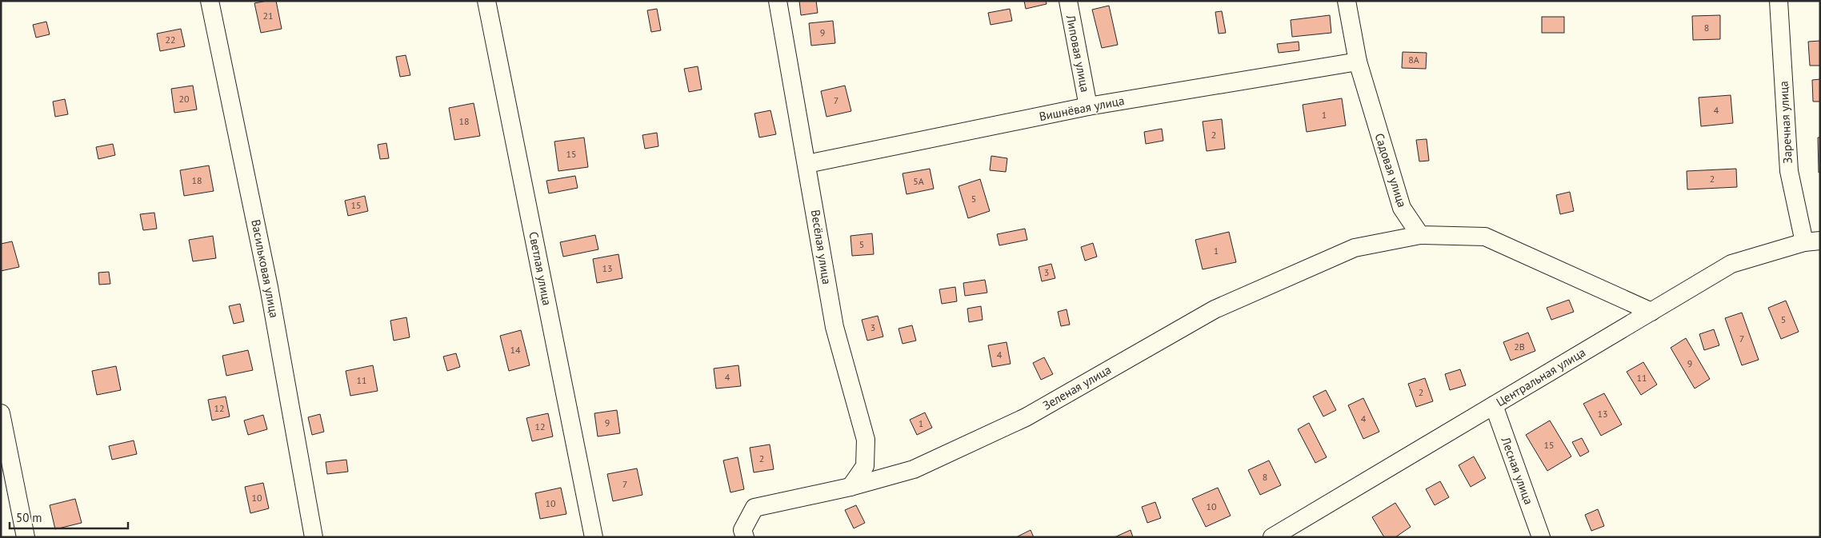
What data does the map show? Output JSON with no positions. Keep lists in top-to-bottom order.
{
  "streets": {
    "street": [
      "Липовая улица",
      "Вишнёвая улица",
      "Заречная улица",
      "Садовая улица",
      "Весёлая улица",
      "Васильковая улица",
      "Светлая улица",
      "Центральная улица",
      "Зеленая улица",
      "Лесная улица"
    ]
  },
  "crossings": [
    ["Липовая улица", "Вишнёвая улица"],
    ["Вишнёвая улица", "Садовая улица"],
    ["Вишнёвая улица", "Весёлая улица"],
    ["Заречная улица", "Центральная улица"],
    ["Садовая улица", "Зеленая улица"],
    ["Весёлая улица", "Зеленая улица"],
    ["Центральная улица", "Лесная улица"]
  ],
  "house_numbers": [
    "21",
    "8",
    "9",
    "22",
    "8А",
    "20",
    "7",
    "4",
    "1",
    "18",
    "2",
    "15",
    "2",
    "18",
    "5А",
    "5",
    "15",
    "5",
    "1",
    "13",
    "3",
    "5",
    "3",
    "7",
    "2В",
    "14",
    "4",
    "9",
    "4",
    "11",
    "11",
    "2",
    "12",
    "13",
    "4",
    "9",
    "1",
    "12",
    "15",
    "2",
    "8",
    "7",
    "10",
    "10",
    "10"
  ],
  "scale_bar": "50 m"
}
